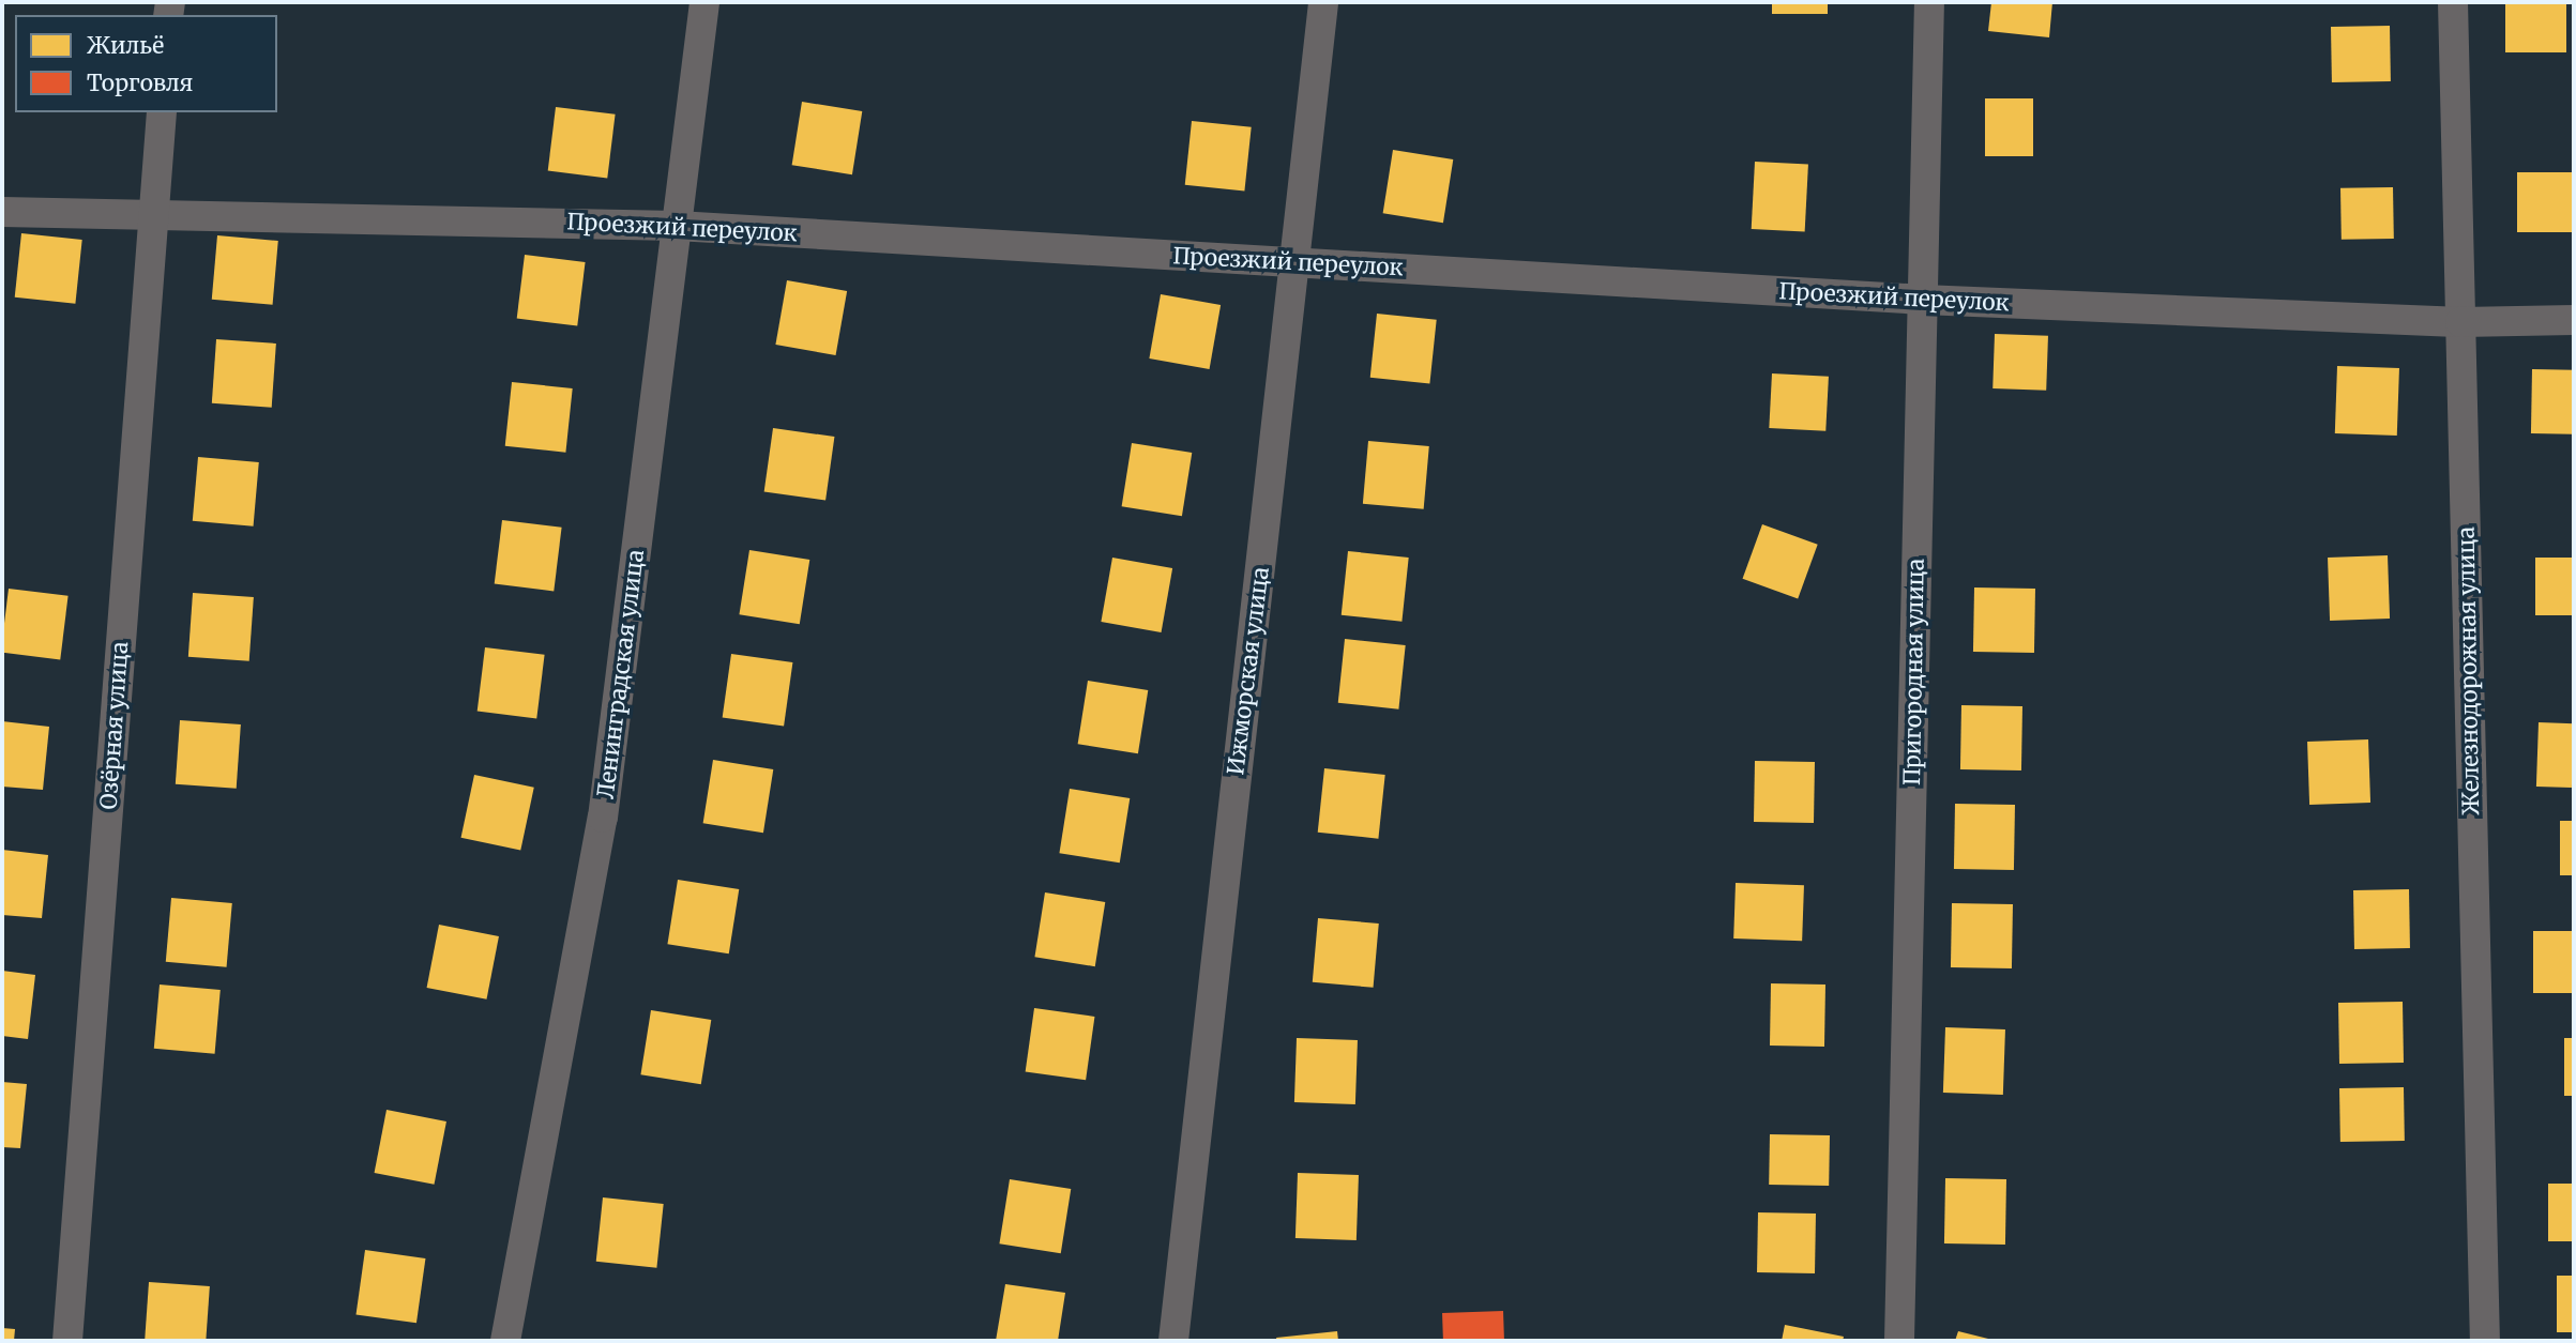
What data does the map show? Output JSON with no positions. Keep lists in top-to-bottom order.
{
  "streets": {
    "street": [
      "Проезжий переулок",
      "Ижморская улица",
      "Железнодорожная улица",
      "Пригородная улица",
      "Ленинградская улица",
      "Озёрная улица"
    ]
  },
  "crossings": [
    ["Проезжий переулок", "Ижморская улица"],
    ["Проезжий переулок", "Железнодорожная улица"],
    ["Проезжий переулок", "Пригородная улица"],
    ["Проезжий переулок", "Ленинградская улица"],
    ["Проезжий переулок", "Озёрная улица"]
  ],
  "legend": ["Жильё", "Торговля"]
}
